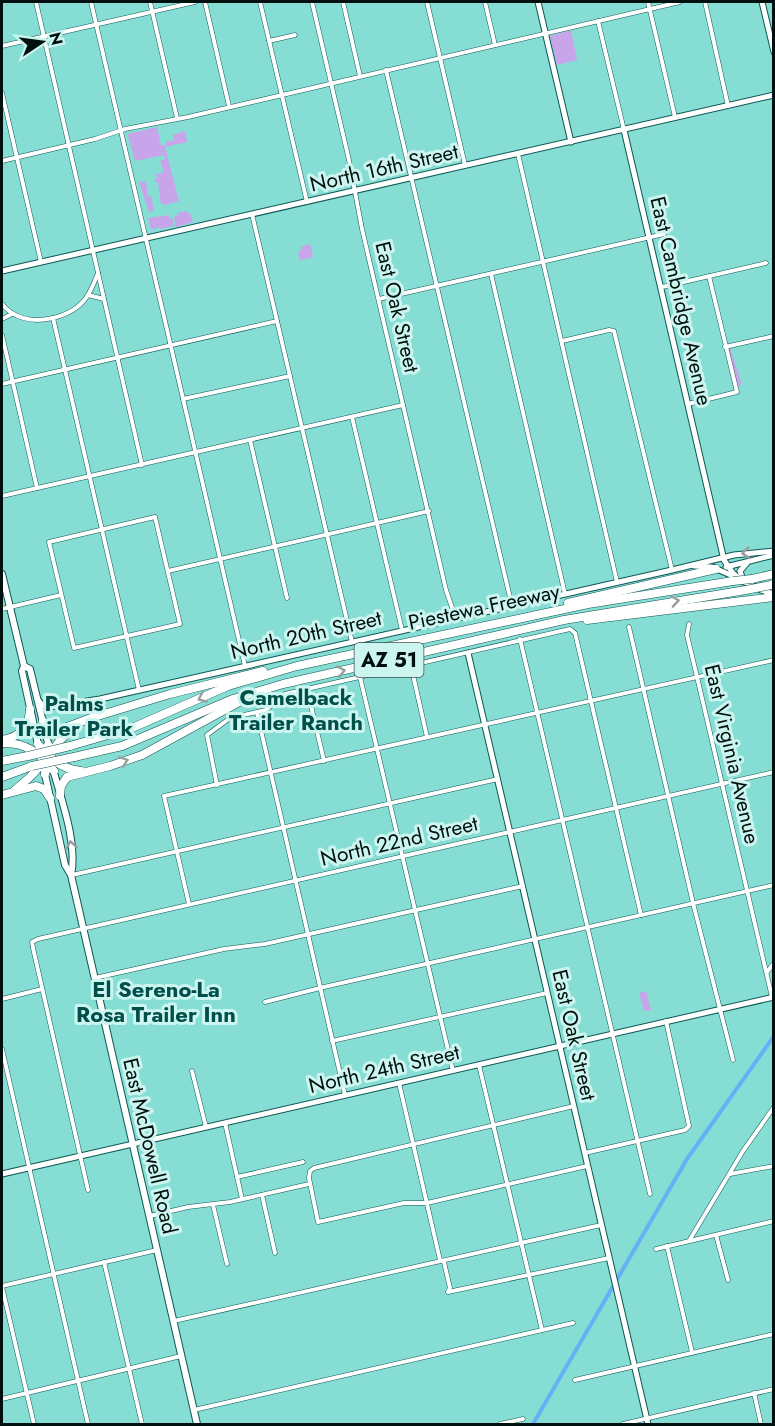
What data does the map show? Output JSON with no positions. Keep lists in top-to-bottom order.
{
  "streets": {
    "highway": ["Piestewa Freeway", "AZ 51"],
    "main road": ["East McDowell Road"],
    "street": [
      "North 16th Street",
      "East Cambridge Avenue",
      "East Oak Street",
      "North 20th Street",
      "East Virginia Avenue",
      "North 22nd Street",
      "North 24th Street"
    ]
  },
  "crossings": [
    ["North 16th Street", "East Cambridge Avenue"],
    ["North 16th Street", "East Oak Street"],
    ["East Cambridge Avenue", "Piestewa Freeway"],
    ["East Cambridge Avenue", "North 20th Street"],
    ["East Oak Street", "North 20th Street"],
    ["East Oak Street", "North 22nd Street"],
    ["East Oak Street", "North 24th Street"],
    ["Piestewa Freeway", "North 20th Street"],
    ["East Virginia Avenue", "North 22nd Street"],
    ["East Virginia Avenue", "North 24th Street"],
    ["North 22nd Street", "East McDowell Road"],
    ["North 24th Street", "East McDowell Road"]
  ],
  "districts": ["Camelback Trailer Ranch", "Palms Trailer Park", "El Sereno-La Rosa Trailer Inn"],
  "north": "right"
}
